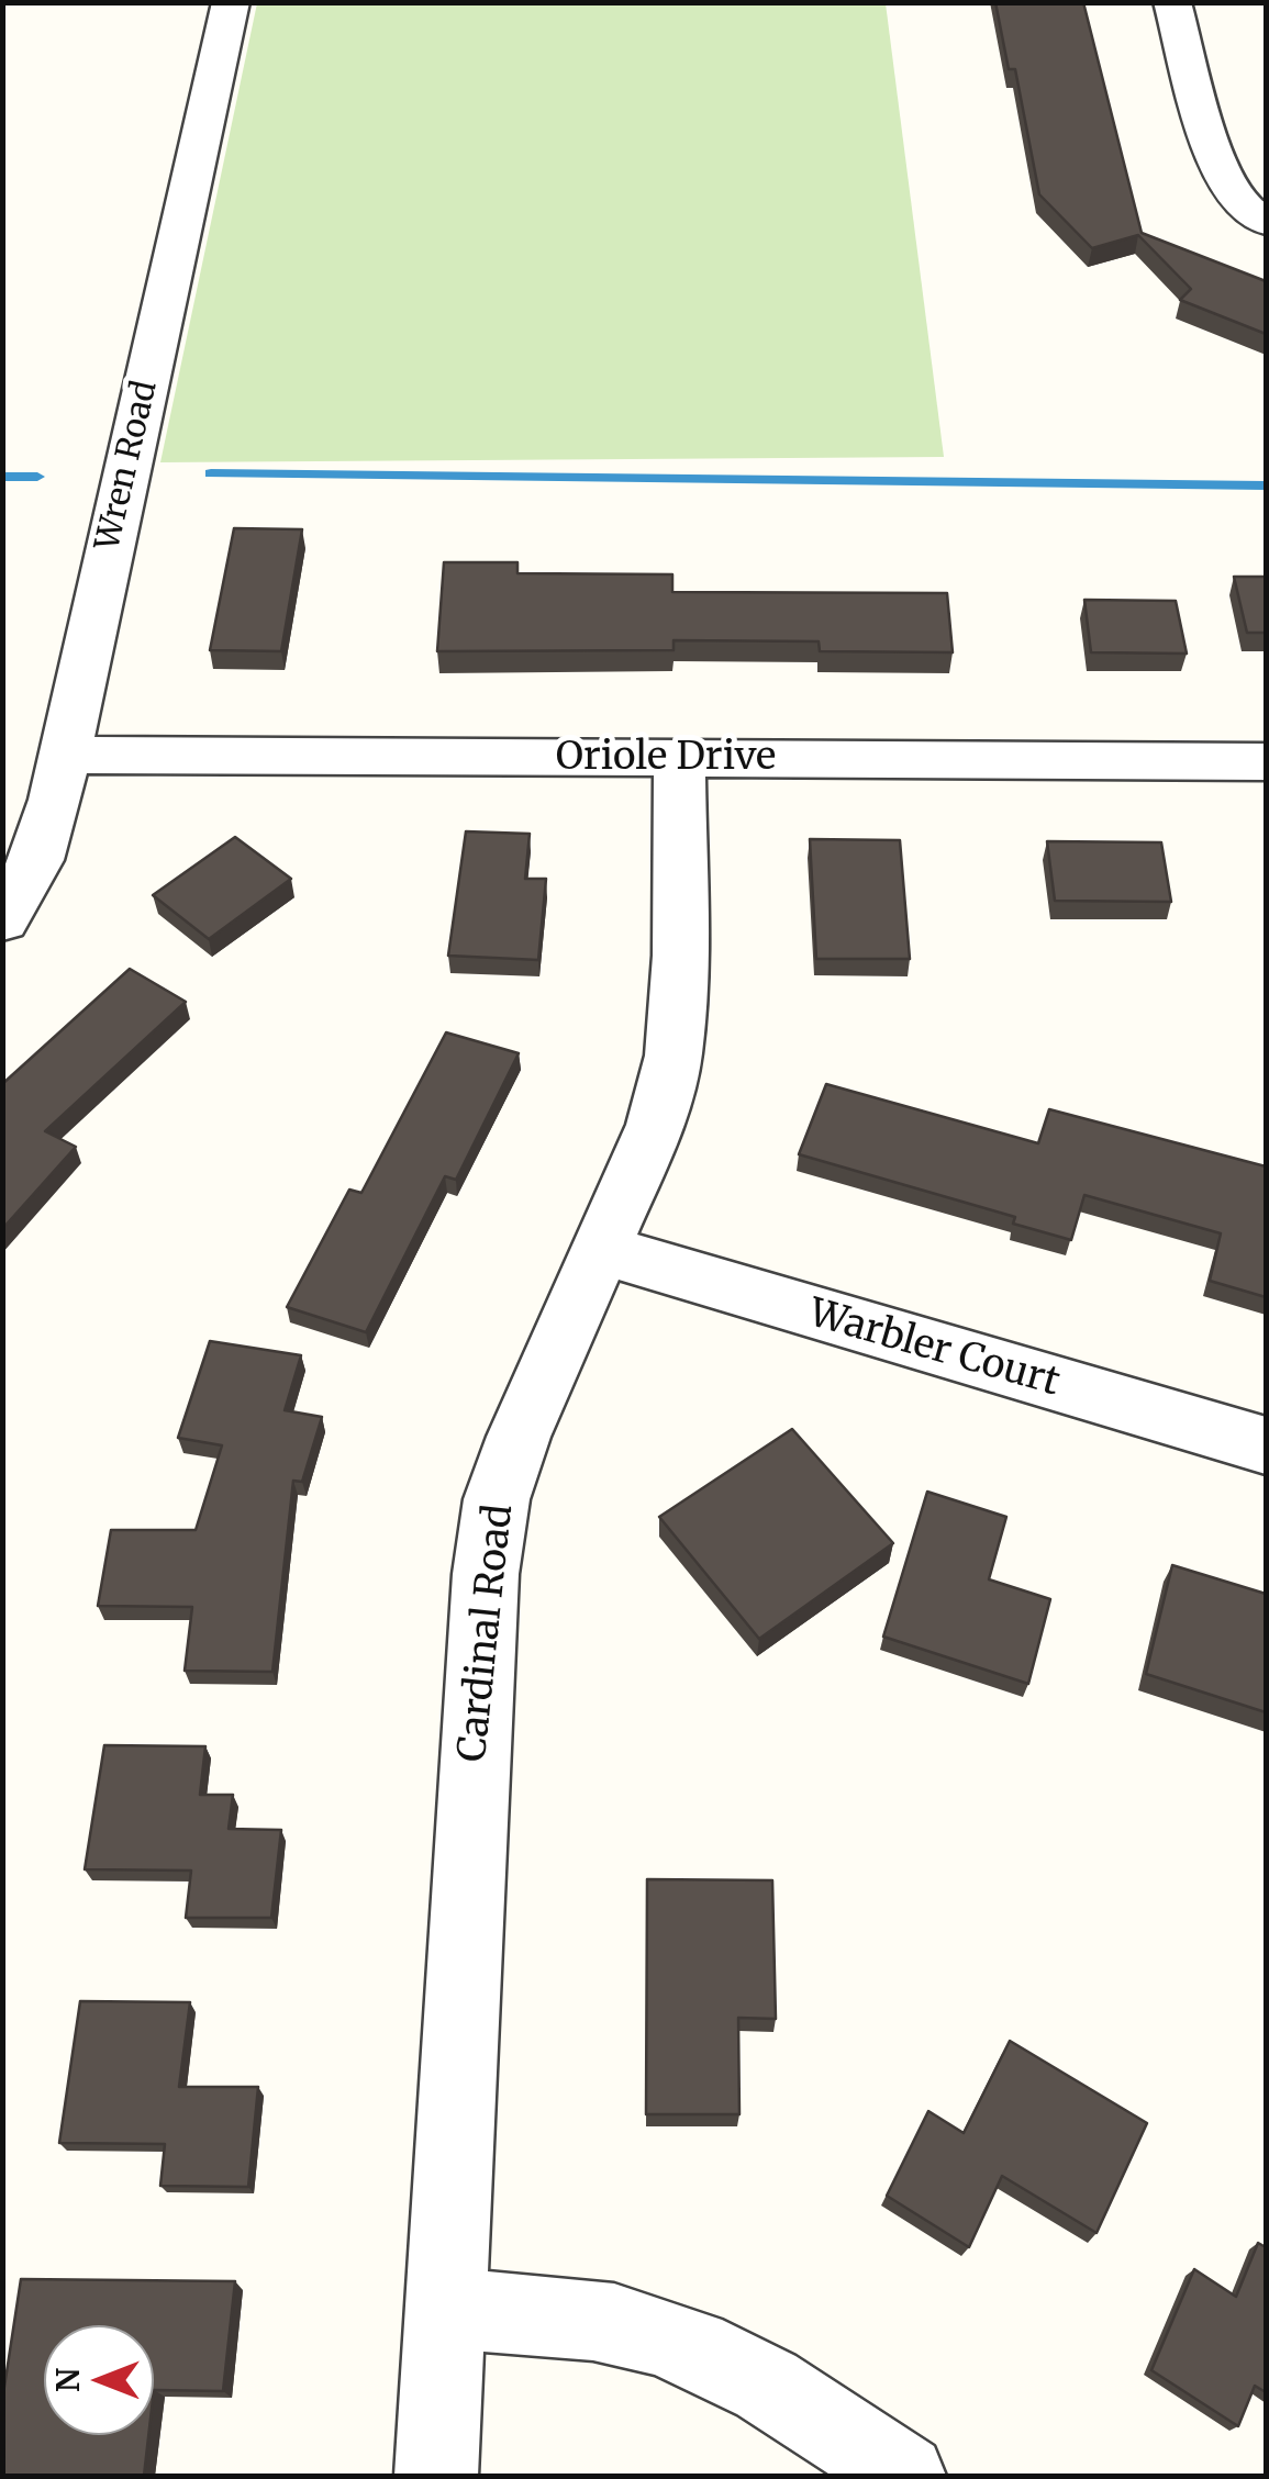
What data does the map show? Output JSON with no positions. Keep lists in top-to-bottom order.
{
  "streets": {
    "street": [
      "Wren Road",
      "Oriole Drive",
      "Warbler Court",
      "Cardinal Road"
    ]
  },
  "crossings": [
    ["Wren Road", "Oriole Drive"],
    ["Oriole Drive", "Cardinal Road"],
    ["Warbler Court", "Cardinal Road"]
  ],
  "north": "left"
}
